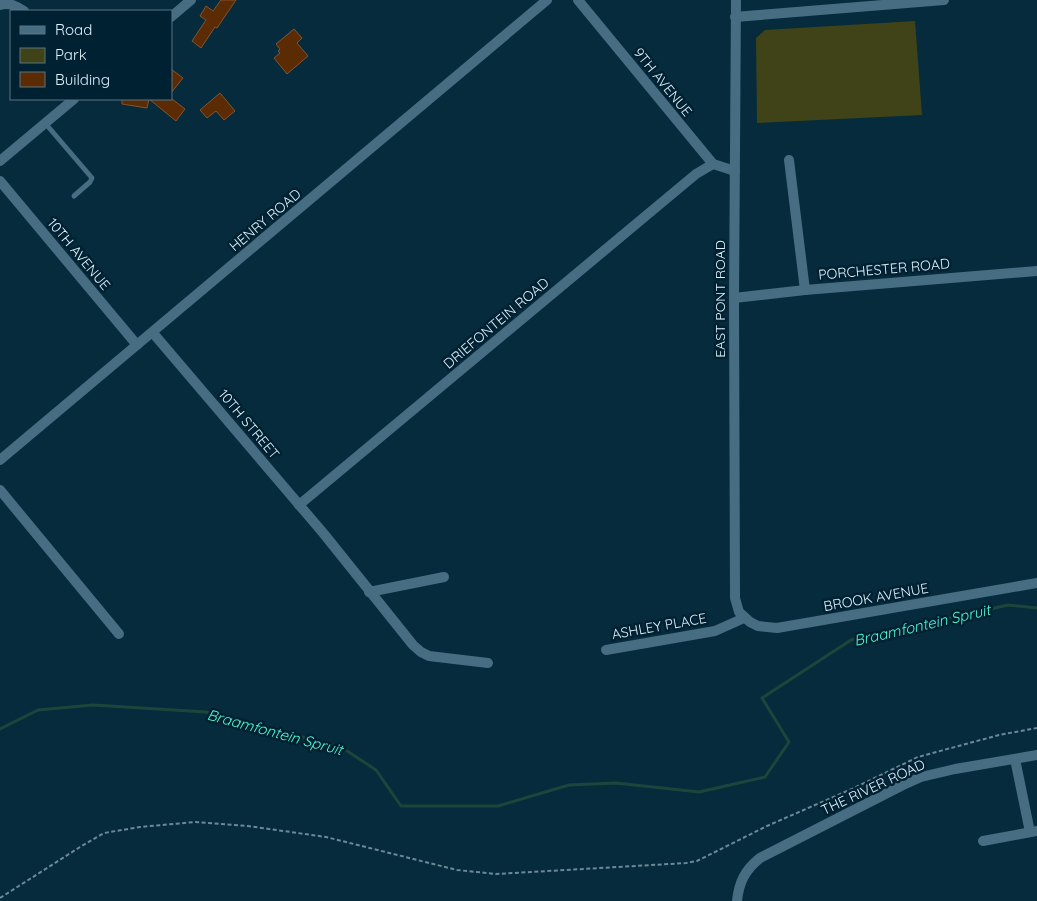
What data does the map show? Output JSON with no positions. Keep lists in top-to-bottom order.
{
  "streets": {
    "street": [
      "9TH AVENUE",
      "HENRY ROAD",
      "10TH AVENUE",
      "PORCHESTER ROAD",
      "EAST PONT ROAD",
      "DRIEFONTEIN ROAD",
      "10TH STREET",
      "BROOK AVENUE",
      "ASHLEY PLACE",
      "THE RIVER ROAD"
    ]
  },
  "crossings": [
    ["9TH AVENUE", "DRIEFONTEIN ROAD"],
    ["HENRY ROAD", "10TH AVENUE"],
    ["HENRY ROAD", "10TH STREET"],
    ["PORCHESTER ROAD", "EAST PONT ROAD"],
    ["EAST PONT ROAD", "BROOK AVENUE"],
    ["EAST PONT ROAD", "ASHLEY PLACE"],
    ["DRIEFONTEIN ROAD", "10TH STREET"],
    ["BROOK AVENUE", "ASHLEY PLACE"]
  ],
  "water": ["Braamfontein Spruit"],
  "legend": ["Road", "Park", "Building"]
}
